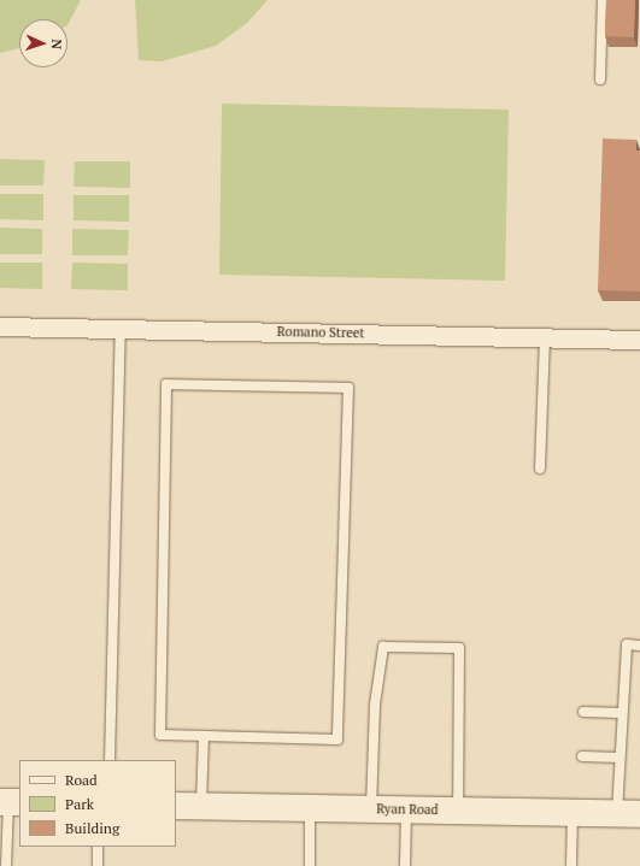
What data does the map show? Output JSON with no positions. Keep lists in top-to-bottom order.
{
  "streets": {
    "main road": ["Ryan Road"],
    "street": ["Romano Street"]
  },
  "legend": ["Road", "Park", "Building"],
  "north": "right"
}
